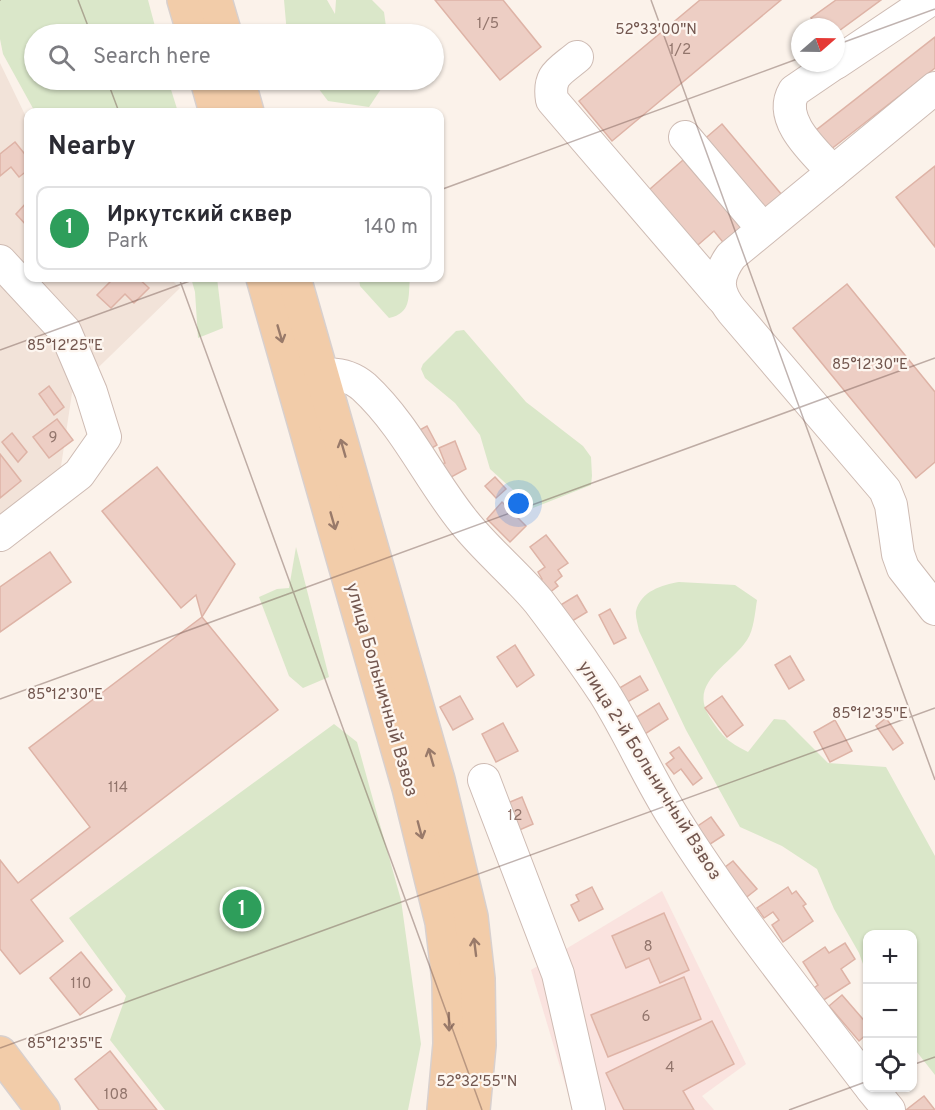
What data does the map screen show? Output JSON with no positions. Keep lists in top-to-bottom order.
{
  "streets": {
    "main road": ["улица Больничный Взвоз"],
    "street": ["улица 2-й Больничный Взвоз"]
  },
  "crossings": [
    ["улица Больничный Взвоз", "улица 2-й Больничный Взвоз"]
  ],
  "house_numbers": [
    "1/5",
    "1/2",
    "9",
    "114",
    "12",
    "8",
    "110",
    "6",
    "4",
    "108"
  ],
  "north": "right",
  "page": {
    "search": "Search here",
    "heading": "Nearby",
    "list": [
      {
        "mark": "1",
        "name": "Иркутский сквер",
        "note": "Park",
        "value": "140 m"
      }
    ],
    "pins": "1",
    "map_buttons": ["+", "−"]
  },
  "coordinates": [
    "52°33'00\"N",
    "85°12'25\"E",
    "85°12'30\"E",
    "85°12'35\"E",
    "52°32'55\"N"
  ]
}
